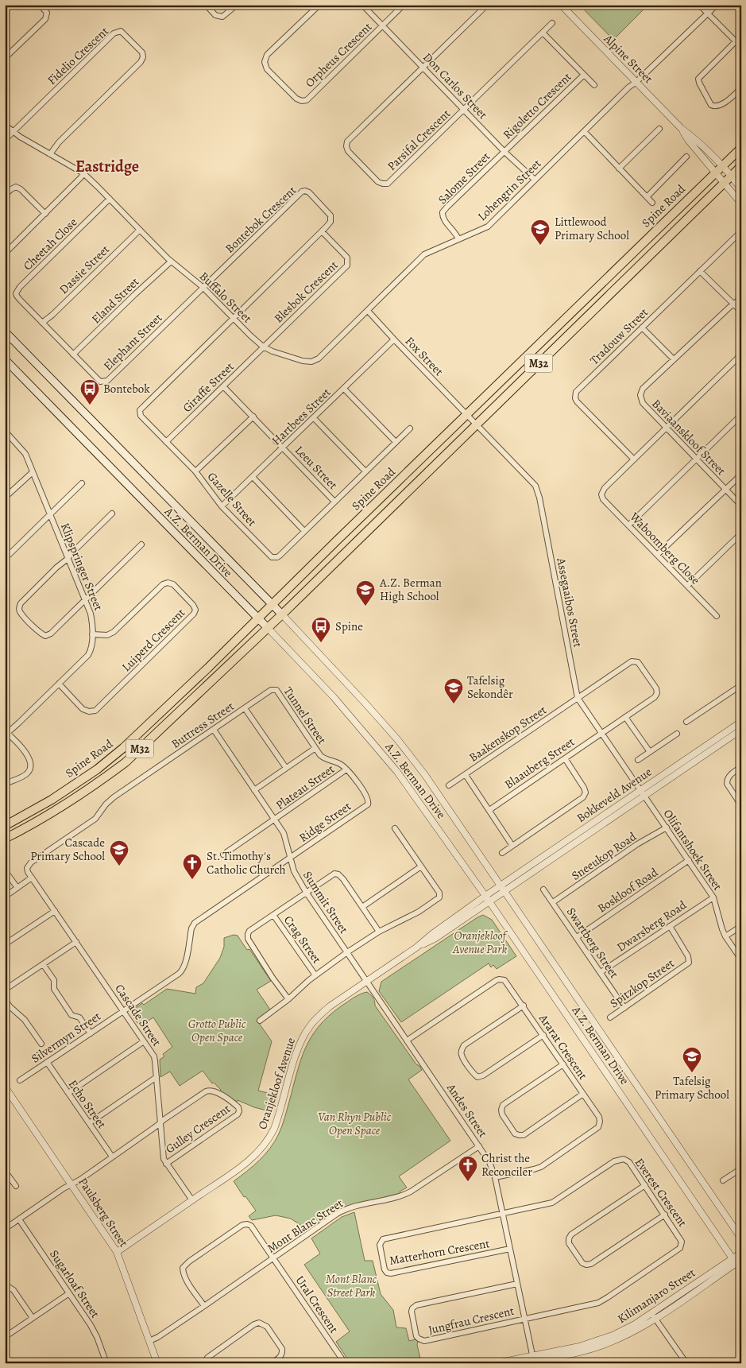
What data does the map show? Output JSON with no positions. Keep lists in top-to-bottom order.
{
  "streets": {
    "main road": ["Spine Road", "M32", "A.Z. Berman Drive"],
    "street": [
      "Orpheus Crescent",
      "Fidelio Crescent",
      "Alpine Street",
      "Don Carlos Street",
      "Rigoletto Crescent",
      "Parsifal Crescent",
      "Salome Street",
      "Lohengrin Street",
      "Bontebok Crescent",
      "Cheetah Close",
      "Dassie Street",
      "Blesbok Crescent",
      "Buffalo Street",
      "Eland Street",
      "Tradouw Street",
      "Elephant Street",
      "Fox Street",
      "Giraffe Street",
      "Hartbees Street",
      "Baviaanskloof Street",
      "Leeu Street",
      "Gazelle Street",
      "Waboomberg Close",
      "Klipspringer Street",
      "Assegaaibos Street",
      "Luiperd Crescent",
      "Tunnel Street",
      "Buttress Street",
      "Baakenskop Street",
      "Blaauberg Street",
      "Plateau Street",
      "Bokkeveld Avenue",
      "Ridge Street",
      "Olifantshoek Street",
      "Sneeukop Road",
      "Boskloof Road",
      "Summit Street",
      "Dwarsberg Road",
      "Crag Street",
      "Swartberg Street",
      "Spitzkop Street",
      "Cascade Street",
      "Silvermyn Street",
      "Ararat Crescent",
      "Oranjekloof Avenue",
      "Echo Street",
      "Andes Street",
      "Gulley Crescent",
      "Everest Crescent",
      "Paulsberg Street",
      "Mont Blanc Street",
      "Matterhorn Crescent",
      "Sugarloaf Street",
      "Kilimanjaro Street",
      "Ural Crescent",
      "Jungfrau Crescent"
    ]
  },
  "crossings": [
    ["Orpheus Crescent", "Don Carlos Street"],
    ["Fidelio Crescent", "Buffalo Street"],
    ["Alpine Street", "Lohengrin Street"],
    ["Alpine Street", "Spine Road"],
    ["Don Carlos Street", "Rigoletto Crescent"],
    ["Don Carlos Street", "Parsifal Crescent"],
    ["Don Carlos Street", "Salome Street"],
    ["Don Carlos Street", "Lohengrin Street"],
    ["Rigoletto Crescent", "Salome Street"],
    ["Salome Street", "Lohengrin Street"],
    ["Lohengrin Street", "Buffalo Street"],
    ["Lohengrin Street", "Fox Street"],
    ["Spine Road", "Fox Street"],
    ["Spine Road", "A.Z. Berman Drive"],
    ["Spine Road", "Assegaaibos Street"],
    ["Bontebok Crescent", "Blesbok Crescent"],
    ["Bontebok Crescent", "Buffalo Street"],
    ["Bontebok Crescent", "Elephant Street"],
    ["Bontebok Crescent", "Gazelle Street"],
    ["Cheetah Close", "Dassie Street"],
    ["Cheetah Close", "Buffalo Street"],
    ["Cheetah Close", "Elephant Street"],
    ["Dassie Street", "Buffalo Street"],
    ["Dassie Street", "Elephant Street"],
    ["Blesbok Crescent", "Buffalo Street"],
    ["Blesbok Crescent", "Giraffe Street"],
    ["Buffalo Street", "Eland Street"],
    ["Buffalo Street", "Elephant Street"],
    ["Buffalo Street", "Fox Street"],
    ["Buffalo Street", "Giraffe Street"],
    ["Buffalo Street", "Gazelle Street"],
    ["Eland Street", "Elephant Street"],
    ["Tradouw Street", "Waboomberg Close"],
    ["Fox Street", "Hartbees Street"],
    ["Fox Street", "Assegaaibos Street"],
    ["Giraffe Street", "Leeu Street"],
    ["Giraffe Street", "Gazelle Street"],
    ["Hartbees Street", "Leeu Street"],
    ["Hartbees Street", "Gazelle Street"],
    ["Leeu Street", "Gazelle Street"],
    ["A.Z. Berman Drive", "Bokkeveld Avenue"],
    ["A.Z. Berman Drive", "Oranjekloof Avenue"],
    ["A.Z. Berman Drive", "Kilimanjaro Street"],
    ["Klipspringer Street", "Luiperd Crescent"],
    ["Assegaaibos Street", "Baakenskop Street"],
    ["Assegaaibos Street", "Blaauberg Street"],
    ["Assegaaibos Street", "Bokkeveld Avenue"],
    ["Assegaaibos Street", "Olifantshoek Street"],
    ["Tunnel Street", "Buttress Street"],
    ["Tunnel Street", "Plateau Street"],
    ["Tunnel Street", "Ridge Street"],
    ["Buttress Street", "Summit Street"],
    ["Buttress Street", "Cascade Street"],
    ["Baakenskop Street", "Blaauberg Street"],
    ["Plateau Street", "Summit Street"],
    ["Bokkeveld Avenue", "Olifantshoek Street"],
    ["Bokkeveld Avenue", "Oranjekloof Avenue"],
    ["Ridge Street", "Summit Street"],
    ["Ridge Street", "Cascade Street"],
    ["Ridge Street", "Silvermyn Street"],
    ["Olifantshoek Street", "Sneeukop Road"],
    ["Olifantshoek Street", "Boskloof Road"],
    ["Olifantshoek Street", "Dwarsberg Road"],
    ["Sneeukop Road", "Swartberg Street"],
    ["Boskloof Road", "Swartberg Street"],
    ["Summit Street", "Oranjekloof Avenue"],
    ["Summit Street", "Andes Street"],
    ["Dwarsberg Road", "Swartberg Street"],
    ["Dwarsberg Road", "Spitzkop Street"],
    ["Swartberg Street", "Spitzkop Street"],
    ["Cascade Street", "Silvermyn Street"],
    ["Cascade Street", "Oranjekloof Avenue"],
    ["Cascade Street", "Gulley Crescent"],
    ["Silvermyn Street", "Echo Street"],
    ["Ararat Crescent", "Andes Street"],
    ["Oranjekloof Avenue", "Andes Street"],
    ["Oranjekloof Avenue", "Paulsberg Street"],
    ["Andes Street", "Everest Crescent"],
    ["Andes Street", "Mont Blanc Street"],
    ["Andes Street", "Matterhorn Crescent"],
    ["Andes Street", "Kilimanjaro Street"],
    ["Andes Street", "Jungfrau Crescent"],
    ["Everest Crescent", "Matterhorn Crescent"],
    ["Everest Crescent", "Jungfrau Crescent"],
    ["Paulsberg Street", "Mont Blanc Street"],
    ["Mont Blanc Street", "Ural Crescent"]
  ],
  "districts": ["Eastridge"],
  "parks": [
    "Oranjekloof Avenue Park",
    "Grotto Public Open Space",
    "Van Rhyn Public Open Space",
    "Mont Blanc Street Park"
  ],
  "places": {
    "school or university": [
      "Littlewood Primary School",
      "A.Z. Berman High School",
      "Tafelsig Sekondêr",
      "Cascade Primary School",
      "Tafelsig Primary School"
    ],
    "bus stop": ["Bontebok", "Spine"],
    "church": ["St. Timothy's Catholic Church", "Christ the Reconciler"]
  }
}
